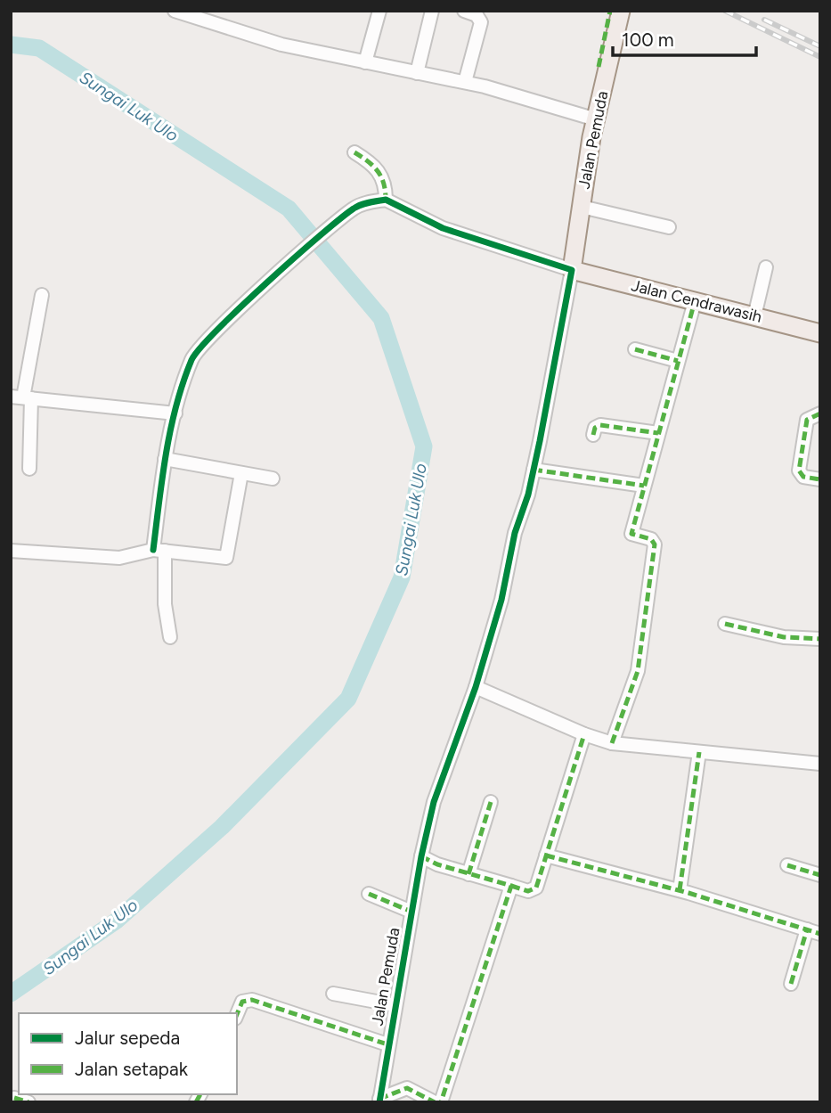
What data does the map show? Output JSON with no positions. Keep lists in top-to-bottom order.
{
  "streets": {
    "main road": ["Jalan Pemuda", "Jalan Cendrawasih"]
  },
  "crossings": [
    ["Jalan Pemuda", "Jalan Cendrawasih"]
  ],
  "water": ["Sungai Luk Ulo"],
  "legend": ["Jalur sepeda", "Jalan setapak"],
  "scale_bar": "100 m"
}
